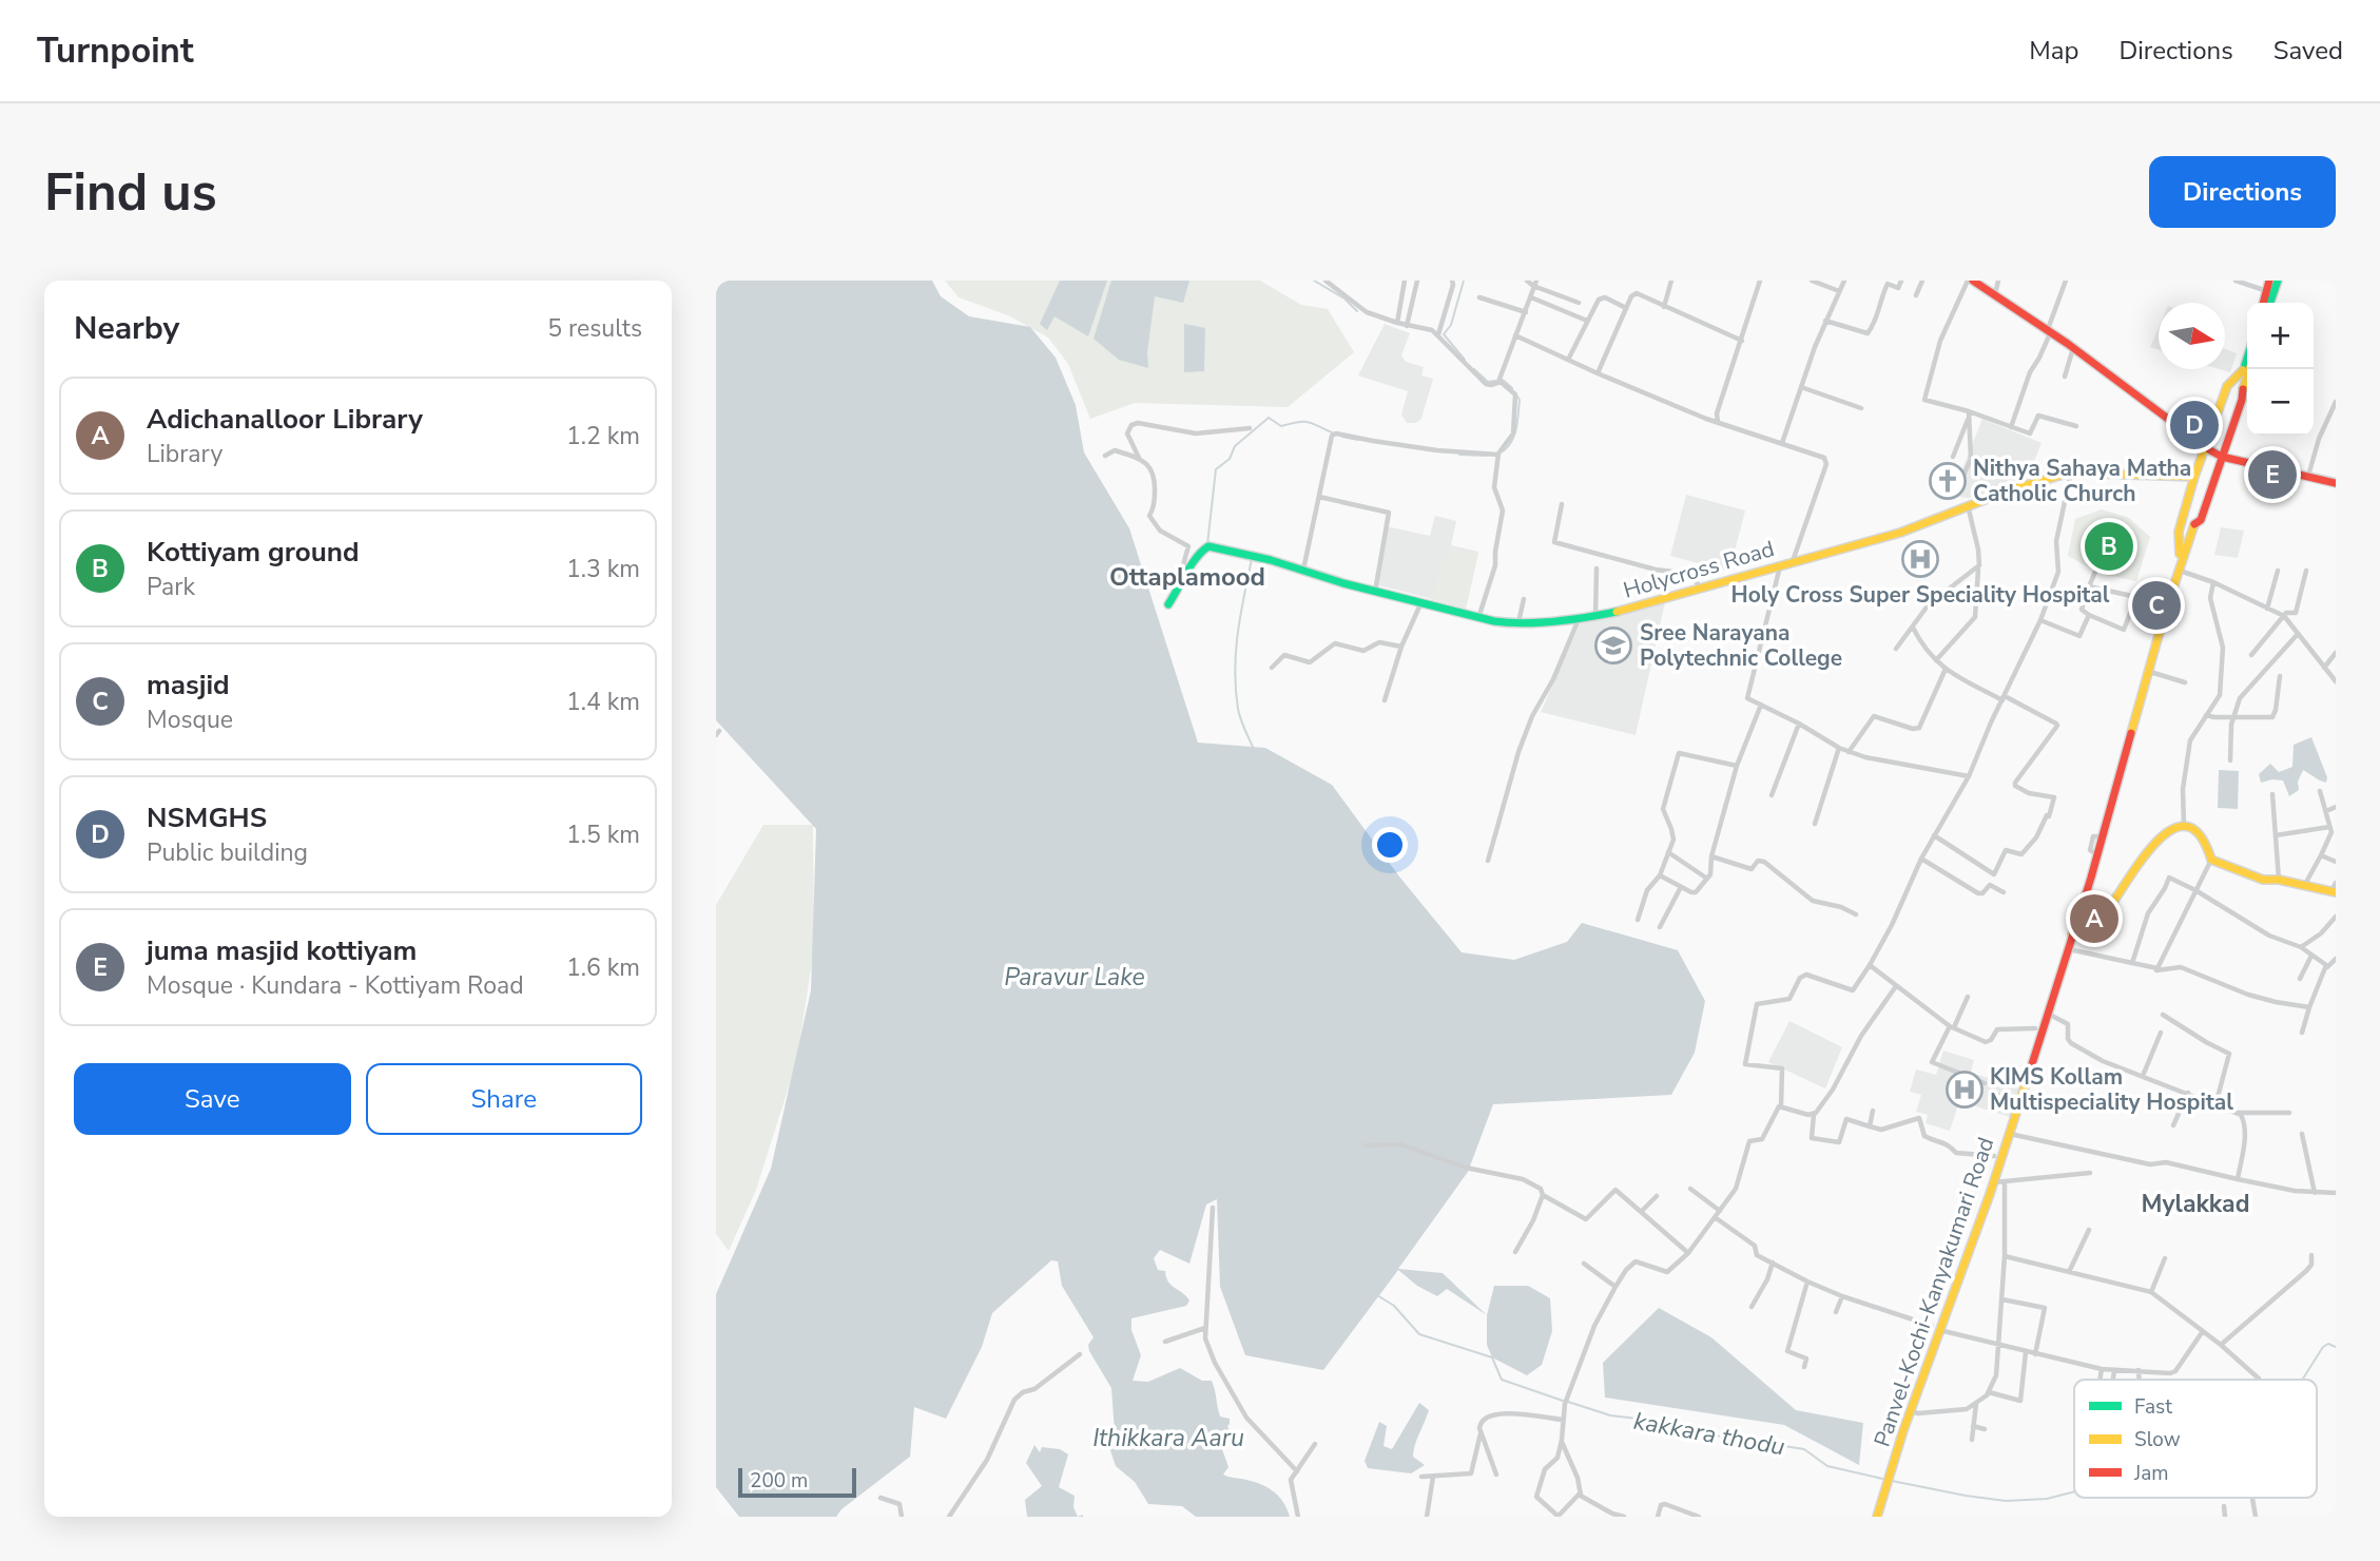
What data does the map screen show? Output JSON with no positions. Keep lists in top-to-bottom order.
{
  "streets": {
    "main road": ["Holycross Road", "Panvel-Kochi-Kanyakumari Road"]
  },
  "districts": ["Ottaplamood", "Mylakkad"],
  "water": ["Paravur Lake", "kakkara thodu", "Ithikkara Aaru"],
  "places": {
    "church": ["Nithya Sahaya Matha Catholic Church"],
    "hospital": ["Holy Cross Super Speciality Hospital", "KIMS Kollam Multispeciality Hospital"],
    "school or university": ["Sree Narayana Polytechnic College"]
  },
  "legend": ["Fast", "Slow", "Jam"],
  "scale_bar": "200 m",
  "north": "right",
  "page": {
    "header": "Turnpoint",
    "nav": ["Map", "Directions", "Saved"],
    "buttons": [
      "Directions",
      ["Save", "Share"]
    ],
    "title": "Find us",
    "heading": ["Nearby", "5 results"],
    "map_buttons": ["+", "−"],
    "list": [
      {
        "mark": "A",
        "name": "Adichanalloor Library",
        "note": "Library",
        "value": "1.2 km"
      },
      {
        "mark": "B",
        "name": "Kottiyam ground",
        "note": "Park",
        "value": "1.3 km"
      },
      {
        "mark": "C",
        "name": "masjid",
        "note": "Mosque",
        "value": "1.4 km"
      },
      {
        "mark": "D",
        "name": "NSMGHS",
        "note": "Public building",
        "value": "1.5 km"
      },
      {
        "mark": "E",
        "name": "juma masjid kottiyam",
        "note": "Mosque · Kundara - Kottiyam Road",
        "value": "1.6 km"
      }
    ],
    "pins": [
      "D",
      "E",
      "B",
      "C",
      "A"
    ],
    "scale": "200 m"
  }
}
